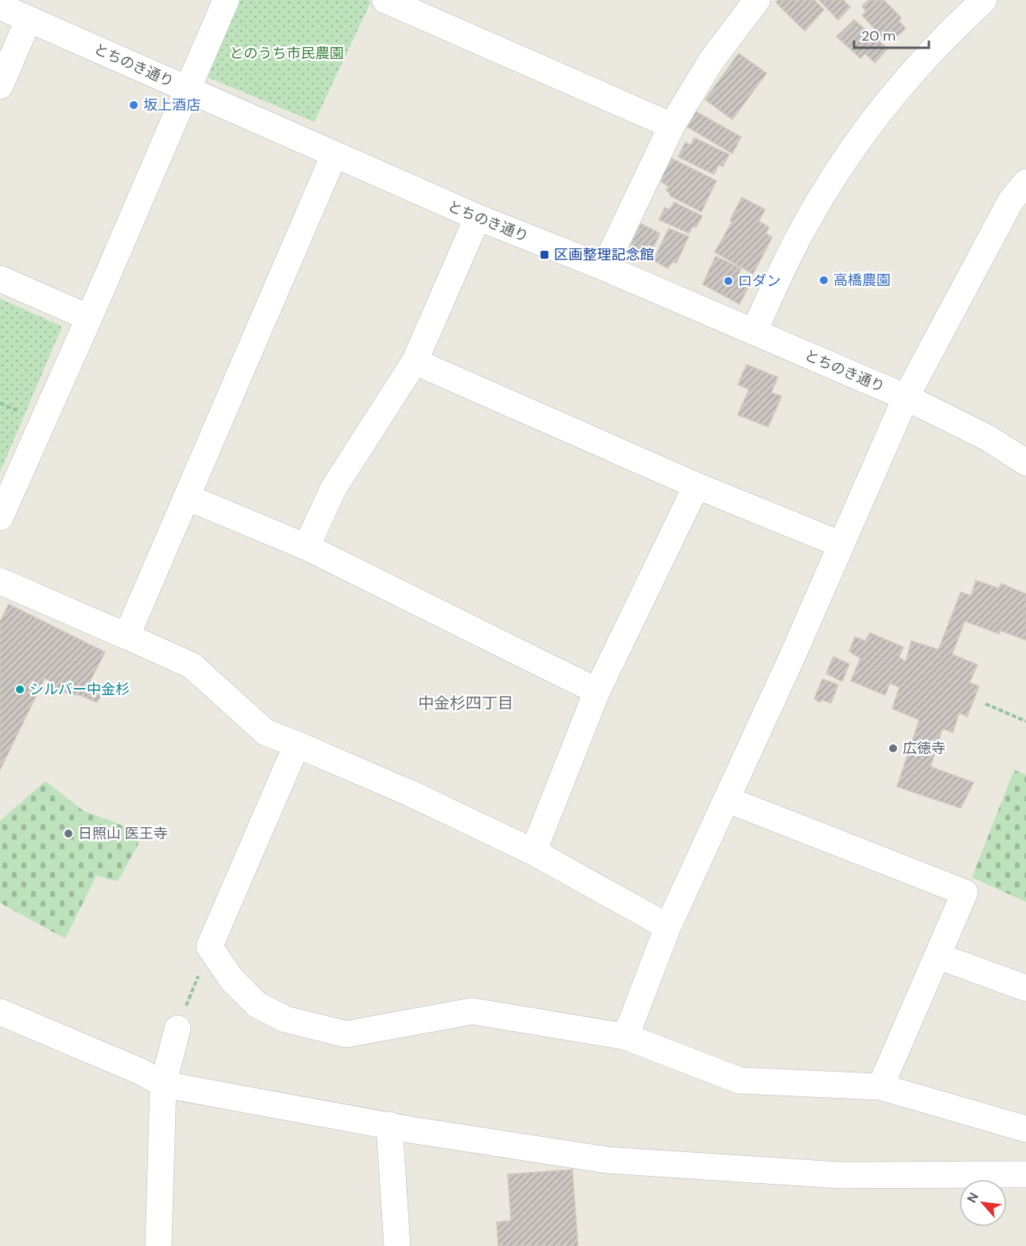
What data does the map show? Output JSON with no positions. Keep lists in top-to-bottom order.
{
  "streets": {
    "street": ["とちのき通り"]
  },
  "districts": ["中金杉四丁目"],
  "parks": ["とのうち市民農園"],
  "places": {
    "other": [
      "坂上酒店",
      "高橋農園",
      "ロダン",
      "シルバー中金杉",
      "広徳寺",
      "日照山 医王寺"
    ],
    "transit": ["区画整理記念館"]
  },
  "scale_bar": "20 m",
  "north": "top left"
}
